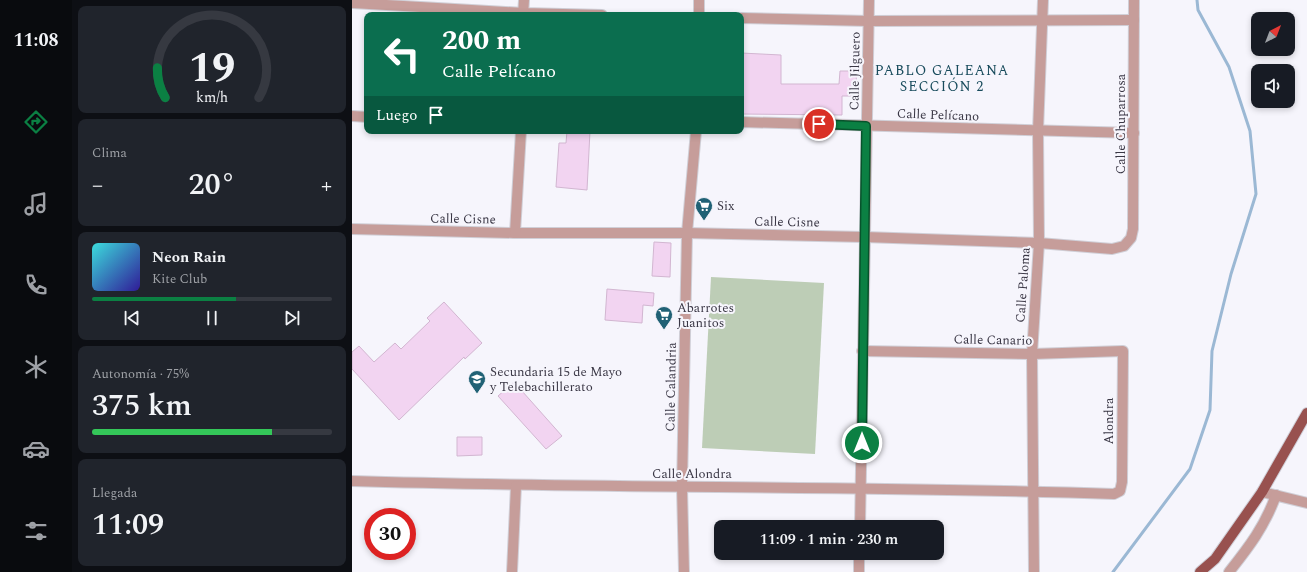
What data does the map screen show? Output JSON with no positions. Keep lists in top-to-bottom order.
{
  "streets": {
    "street": [
      "Calle Jilguero",
      "Calle Pelícano",
      "Calle Chuparrosa",
      "Calle Cisne",
      "Calle Paloma",
      "Calle Canario",
      "Calle Calandria",
      "Alondra",
      "Calle Alondra"
    ]
  },
  "crossings": [
    ["Calle Jilguero", "Calle Pelícano"],
    ["Calle Jilguero", "Calle Cisne"],
    ["Calle Jilguero", "Calle Canario"],
    ["Calle Jilguero", "Calle Alondra"],
    ["Calle Pelícano", "Calle Chuparrosa"],
    ["Calle Pelícano", "Calle Paloma"],
    ["Calle Chuparrosa", "Calle Cisne"],
    ["Calle Cisne", "Calle Paloma"],
    ["Calle Cisne", "Calle Calandria"],
    ["Calle Paloma", "Calle Canario"],
    ["Calle Paloma", "Calle Alondra"],
    ["Calle Canario", "Alondra"],
    ["Calle Calandria", "Calle Alondra"],
    ["Alondra", "Calle Alondra"]
  ],
  "districts": ["PABLO GALEANA SECCIÓN 2"],
  "places": {
    "supermarket": ["Six", "Abarrotes Juanitos"],
    "school or university": ["Secundaria 15 de Mayo y Telebachillerato"]
  },
  "north": "top right",
  "page": {
    "tabs": "11:08",
    "turn": ["200 m", "Calle Pelícano"],
    "then": "Luego",
    "tile": [
      "Clima",
      ["Autonomía · 75%", "375 km"],
      ["Llegada", "11:09"]
    ],
    "heat": ["−", "20°", "+"],
    "song": ["Neon Rain", "Kite Club"],
    "limit": "30",
    "trip": "11:09 · 1 min · 230 m",
    "gauge": ["19", "km/h"]
  }
}
